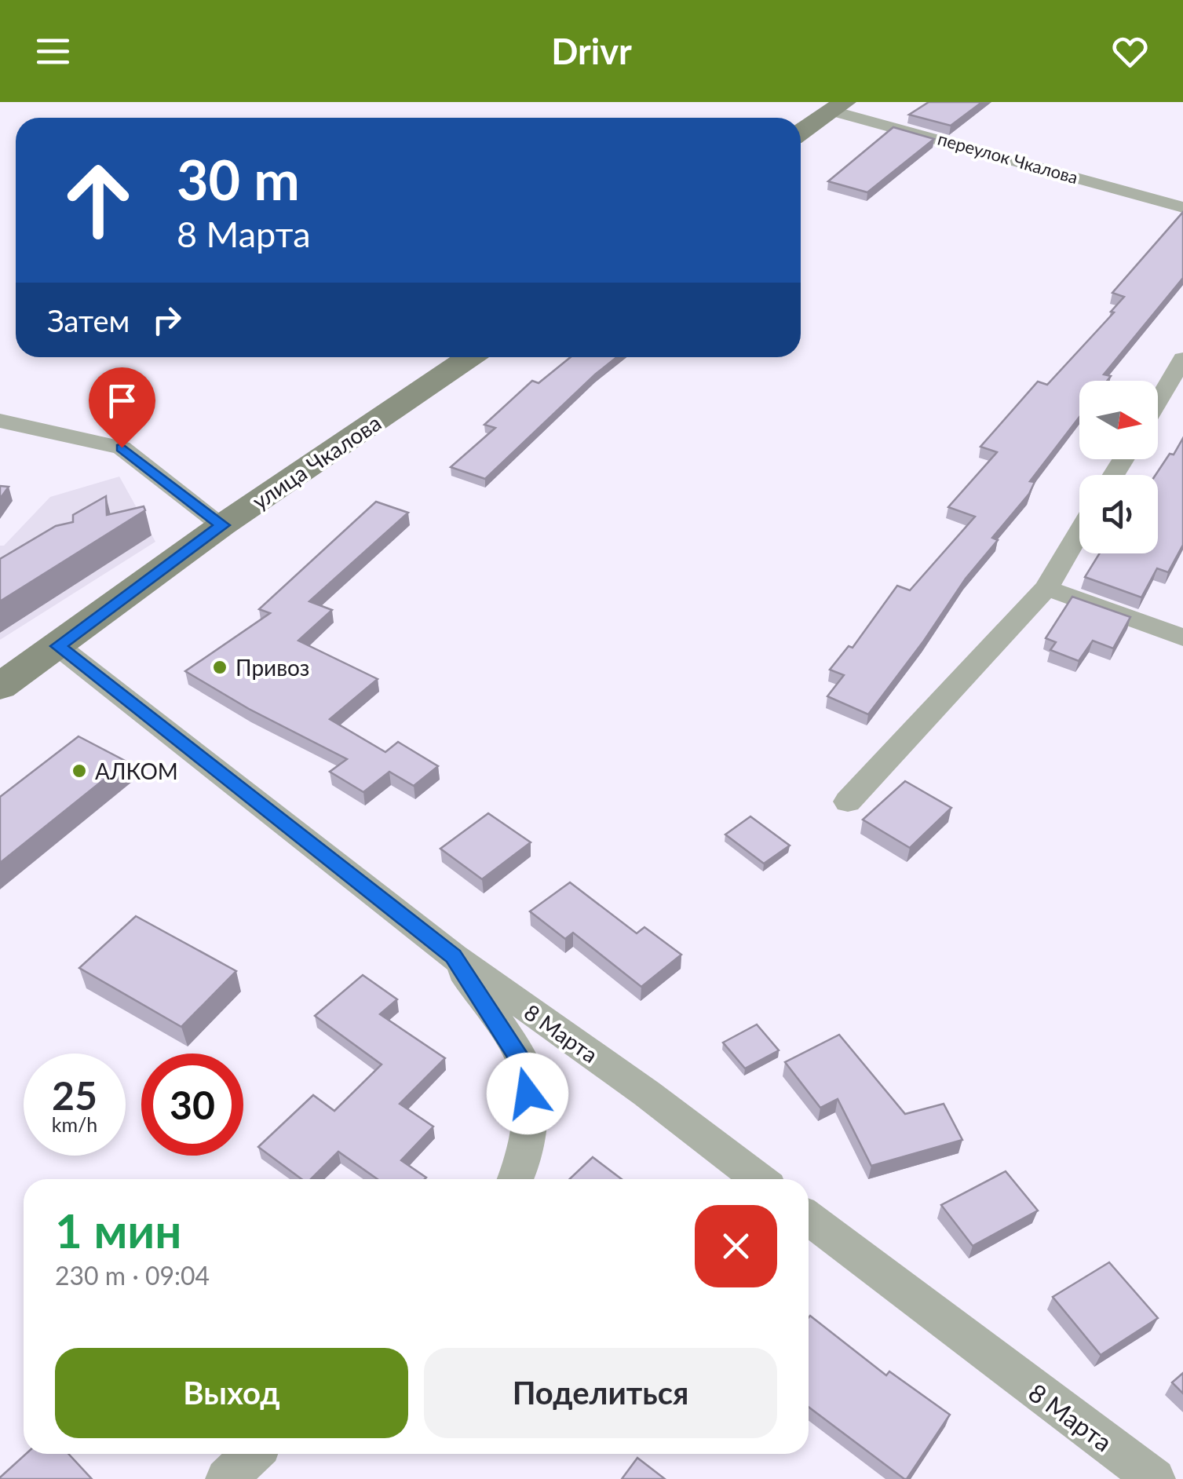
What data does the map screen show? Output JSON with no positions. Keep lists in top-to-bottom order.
{
  "streets": {
    "street": ["переулок Чкалова", "улица Чкалова", "8 Марта"]
  },
  "crossings": [
    ["улица Чкалова", "8 Марта"]
  ],
  "places": ["Привоз", "АЛКОМ"],
  "north": "right",
  "page": {
    "header": "Drivr",
    "turn": ["30 m", "8 Марта"],
    "then": "Затем",
    "speed": "25 km/h",
    "limit": "30",
    "heading": ["1 мин", "230 m · 09:04"],
    "buttons": ["Выход", "Поделиться"]
  }
}
